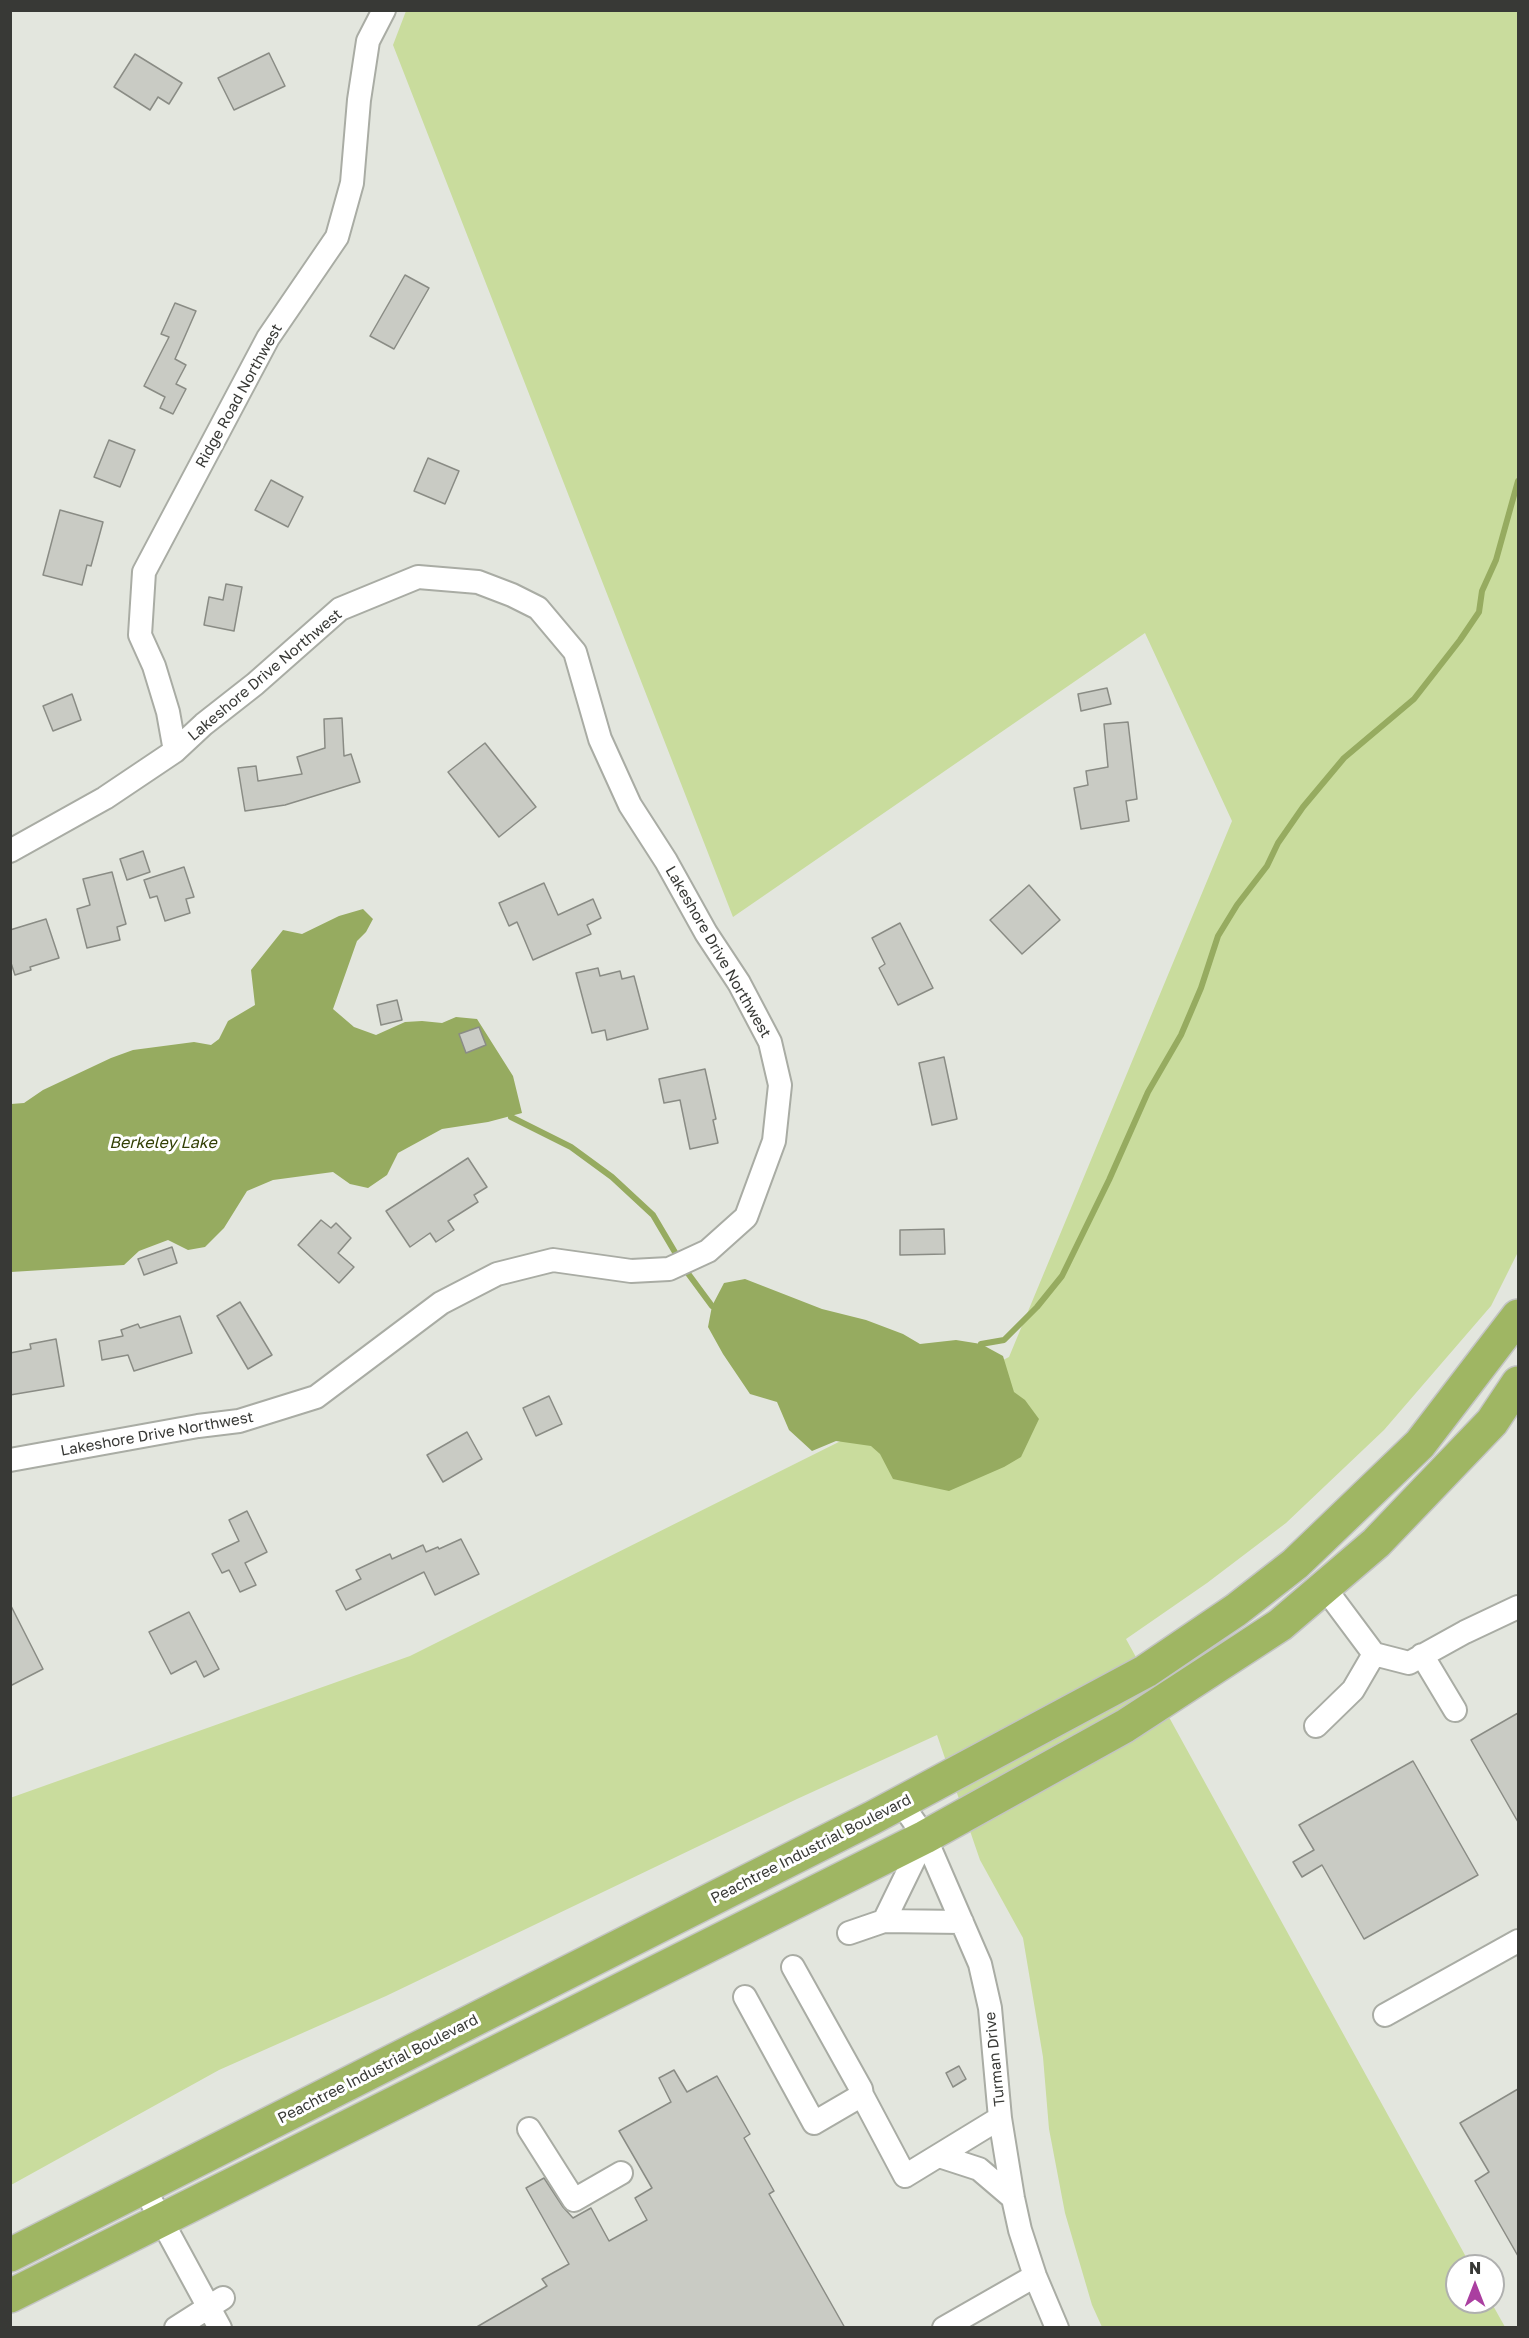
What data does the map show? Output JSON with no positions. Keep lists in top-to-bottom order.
{
  "streets": {
    "highway": ["Peachtree Industrial Boulevard"],
    "street": ["Ridge Road Northwest", "Lakeshore Drive Northwest", "Turman Drive"]
  },
  "crossings": [
    ["Ridge Road Northwest", "Lakeshore Drive Northwest"],
    ["Peachtree Industrial Boulevard", "Turman Drive"]
  ],
  "water": ["Berkeley Lake"],
  "north": "top"
}
